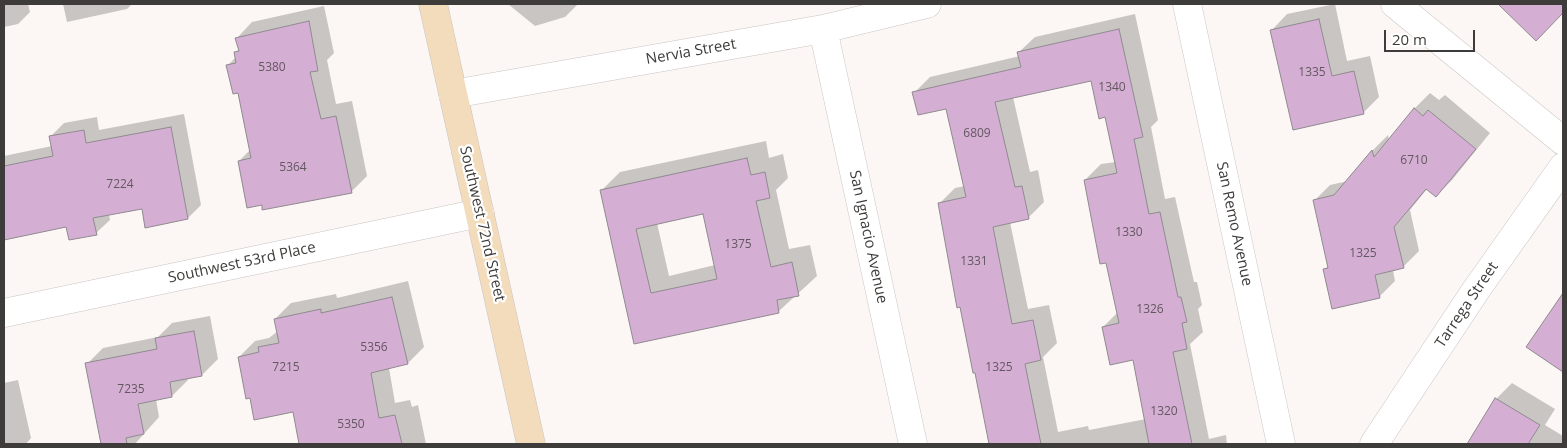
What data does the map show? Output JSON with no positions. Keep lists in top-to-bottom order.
{
  "streets": {
    "main road": ["Southwest 72nd Street"],
    "street": [
      "Nervia Street",
      "San Remo Avenue",
      "San Ignacio Avenue",
      "Southwest 53rd Place",
      "Tarrega Street"
    ]
  },
  "crossings": [
    ["Nervia Street", "Southwest 72nd Street"],
    ["Nervia Street", "San Ignacio Avenue"],
    ["Southwest 72nd Street", "Southwest 53rd Place"]
  ],
  "house_numbers": [
    "5380",
    "1335",
    "1340",
    "6809",
    "6710",
    "5364",
    "7224",
    "1330",
    "1375",
    "1325",
    "1331",
    "1326",
    "5356",
    "7215",
    "1325",
    "7235",
    "1320",
    "5350"
  ],
  "scale_bar": "20 m"
}
